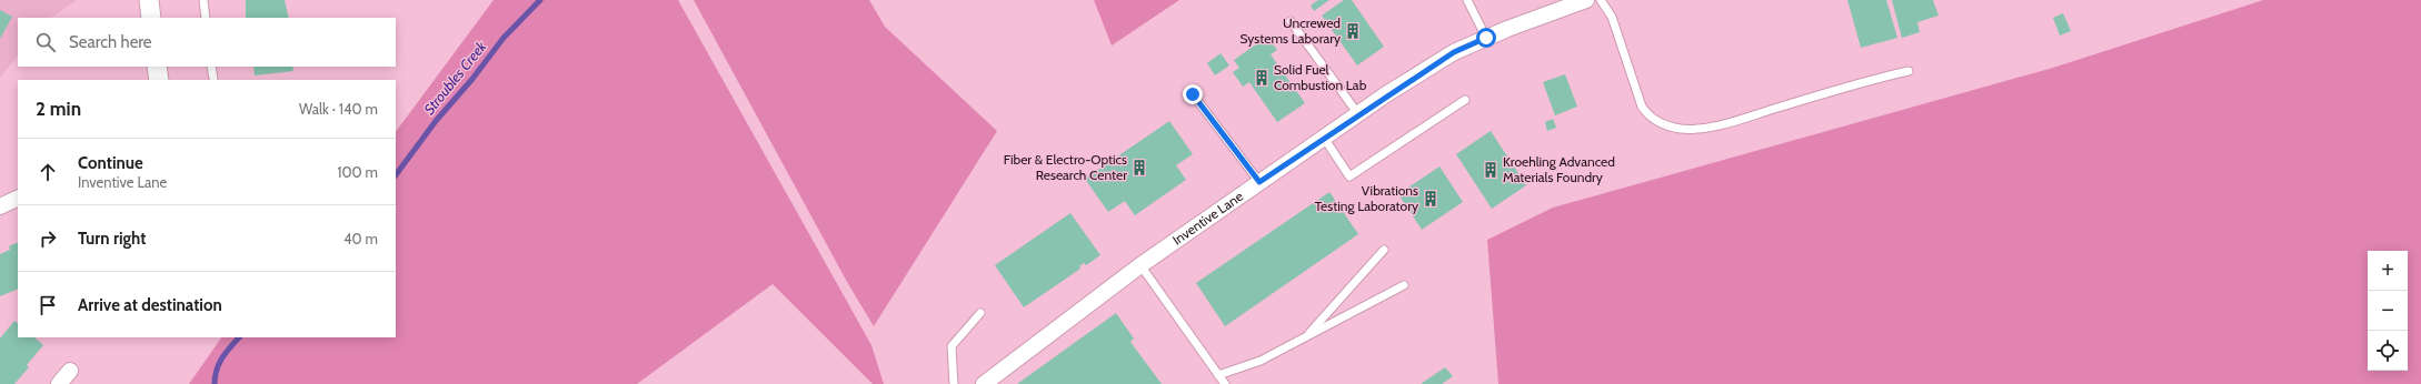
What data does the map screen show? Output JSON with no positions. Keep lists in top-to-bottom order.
{
  "streets": {
    "street": ["Inventive Lane"]
  },
  "water": ["Stroubles Creek"],
  "places": {
    "building": [
      "Uncrewed Systems Laborary",
      "Solid Fuel Combustion Lab",
      "Fiber & Electro-Optics Research Center",
      "Kroehling Advanced Materials Foundry",
      "Vibrations Testing Laboratory"
    ]
  },
  "page": {
    "search": "Search here",
    "heading": ["2 min", "Walk · 140 m"],
    "list": [
      ["Continue", "Inventive Lane", "100 m"],
      ["Turn right", "40 m"],
      "Arrive at destination"
    ],
    "map_buttons": ["+", "−"]
  }
}
